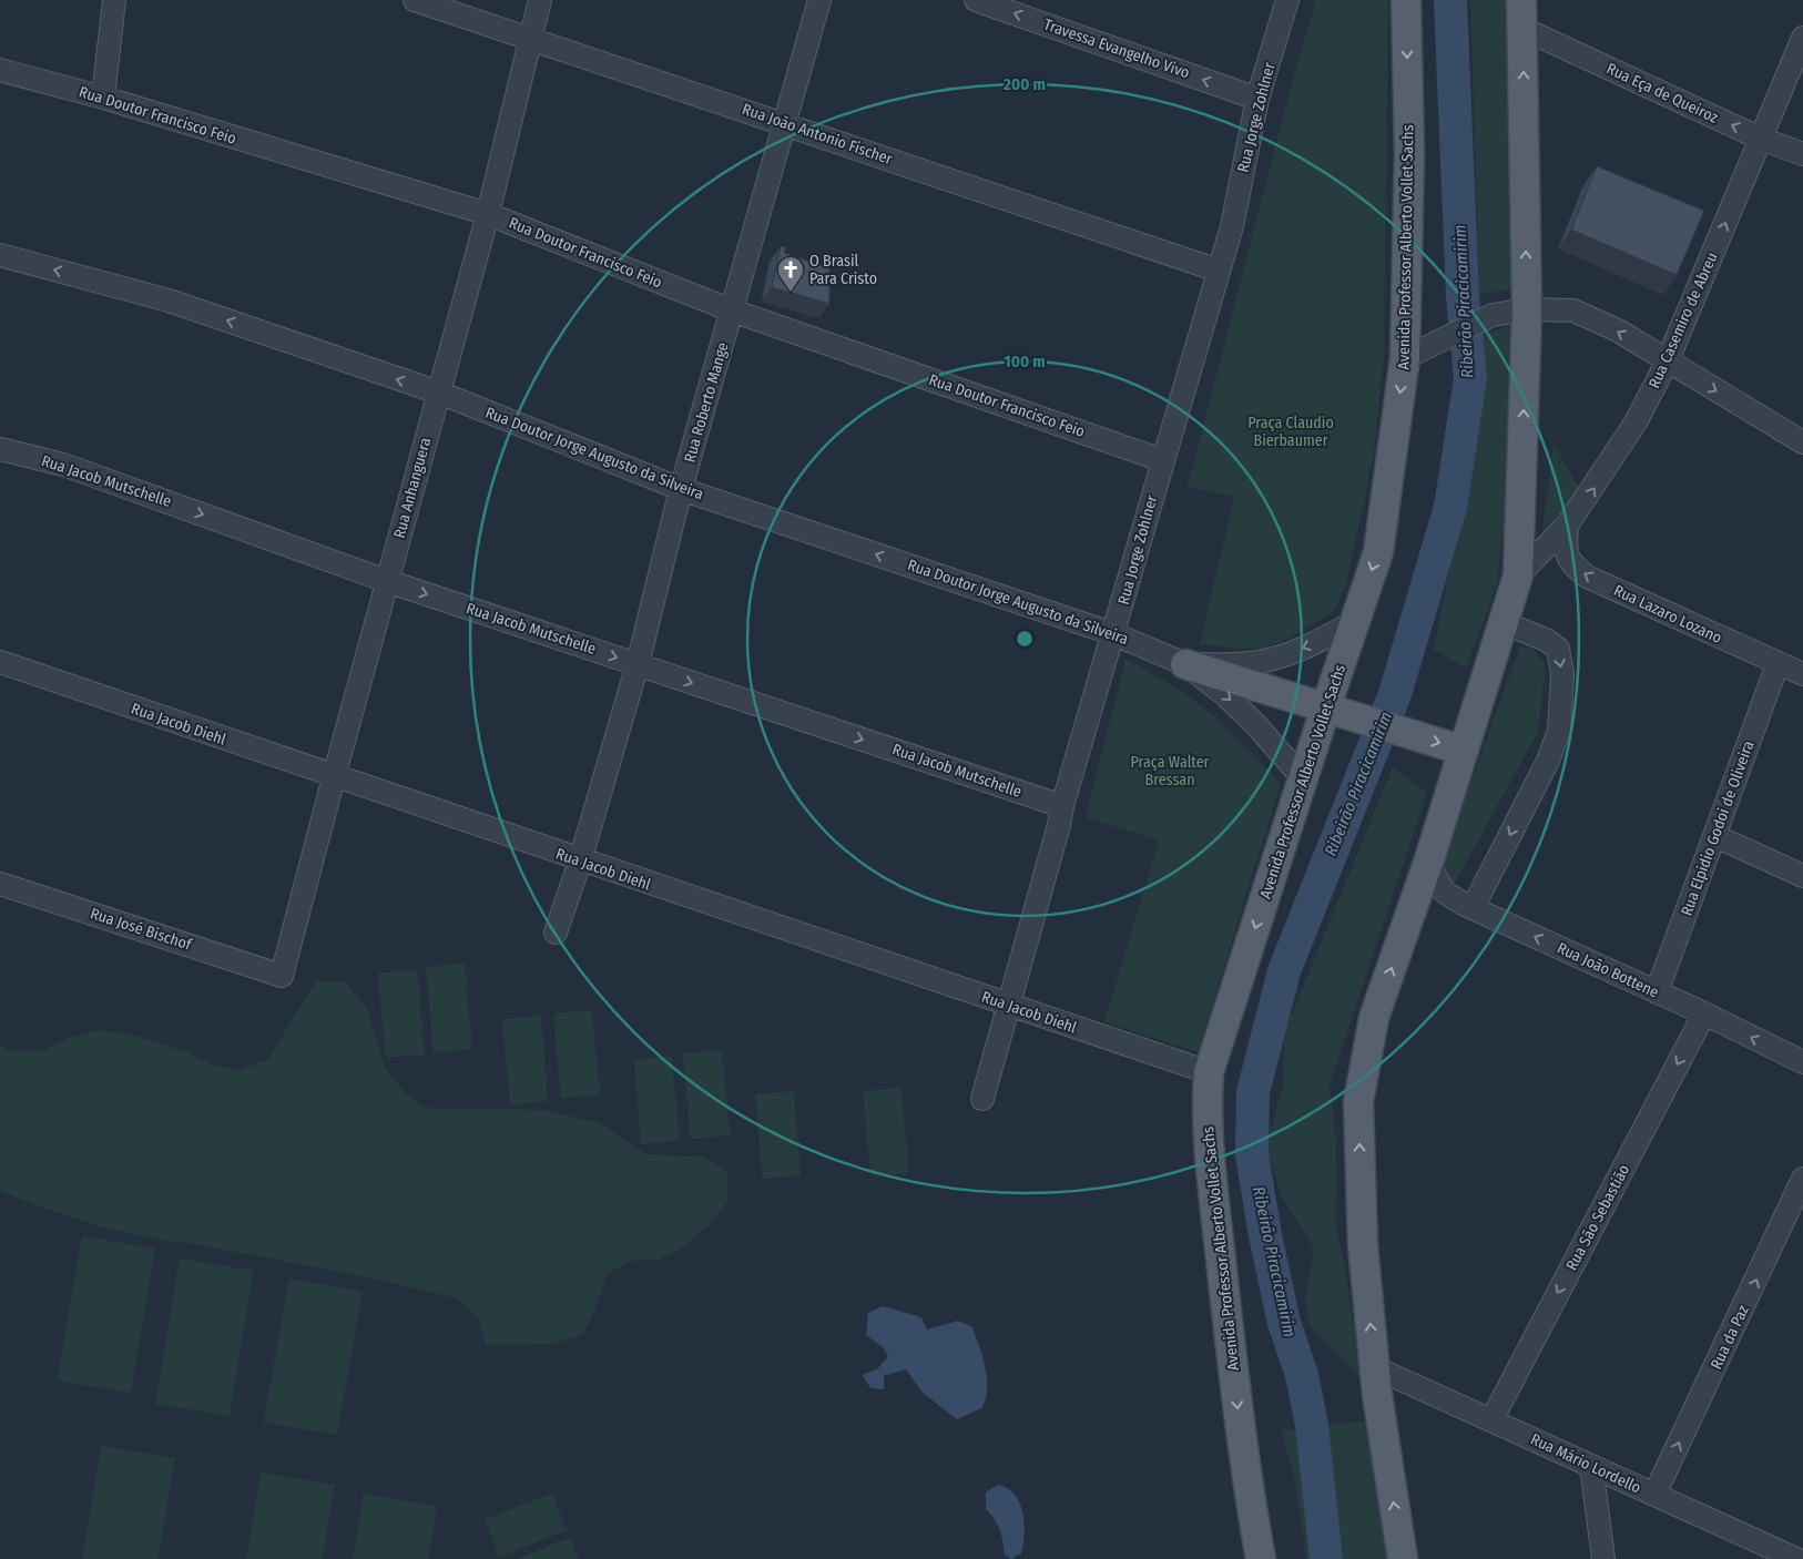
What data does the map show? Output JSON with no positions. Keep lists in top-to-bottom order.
{
  "streets": {
    "main road": ["Avenida Professor Alberto Vollet Sachs"],
    "street": [
      "Travessa Evangelho Vivo",
      "Rua Eça de Queiroz",
      "Rua Doutor Francisco Feio",
      "Rua Jorge Zohlner",
      "Rua João Antonio Fischer",
      "Rua Casemiro de Abreu",
      "Rua Roberto Mange",
      "Rua Doutor Jorge Augusto da Silveira",
      "Rua Jacob Mutschelle",
      "Rua Anhanguera",
      "Rua Lazaro Lozano",
      "Rua Jacob Diehl",
      "Rua Elpidio Godoi de Oliveira",
      "Rua José Bischof",
      "Rua João Bottene",
      "Rua São Sebastião",
      "Rua da Paz",
      "Rua Mário Lordello"
    ]
  },
  "crossings": [
    ["Travessa Evangelho Vivo", "Rua Jorge Zohlner"],
    ["Rua Eça de Queiroz", "Rua Casemiro de Abreu"],
    ["Rua Doutor Francisco Feio", "Rua Jorge Zohlner"],
    ["Rua Doutor Francisco Feio", "Rua Roberto Mange"],
    ["Rua Doutor Francisco Feio", "Rua Anhanguera"],
    ["Rua Jorge Zohlner", "Rua João Antonio Fischer"],
    ["Rua Jorge Zohlner", "Rua Doutor Jorge Augusto da Silveira"],
    ["Rua Jorge Zohlner", "Rua Jacob Mutschelle"],
    ["Rua Jorge Zohlner", "Rua Jacob Diehl"],
    ["Rua João Antonio Fischer", "Rua Roberto Mange"],
    ["Rua João Antonio Fischer", "Rua Anhanguera"],
    ["Avenida Professor Alberto Vollet Sachs", "Rua Doutor Jorge Augusto da Silveira"],
    ["Avenida Professor Alberto Vollet Sachs", "Rua Jacob Diehl"],
    ["Rua Casemiro de Abreu", "Rua Lazaro Lozano"],
    ["Rua Roberto Mange", "Rua Doutor Jorge Augusto da Silveira"],
    ["Rua Roberto Mange", "Rua Jacob Mutschelle"],
    ["Rua Roberto Mange", "Rua Jacob Diehl"],
    ["Rua Doutor Jorge Augusto da Silveira", "Rua Anhanguera"],
    ["Rua Jacob Mutschelle", "Rua Anhanguera"],
    ["Rua Anhanguera", "Rua Jacob Diehl"],
    ["Rua Anhanguera", "Rua José Bischof"],
    ["Rua Lazaro Lozano", "Rua Elpidio Godoi de Oliveira"],
    ["Rua Elpidio Godoi de Oliveira", "Rua João Bottene"],
    ["Rua João Bottene", "Rua São Sebastião"],
    ["Rua São Sebastião", "Rua Mário Lordello"],
    ["Rua da Paz", "Rua Mário Lordello"]
  ],
  "one_way": [
    "Travessa Evangelho Vivo",
    "Rua Eça de Queiroz",
    "Rua Casemiro de Abreu",
    "Rua Jacob Mutschelle",
    "Rua Lazaro Lozano",
    "Rua João Bottene",
    "Rua São Sebastião",
    "Rua da Paz"
  ],
  "water": ["Ribeirão Piracicamirim"],
  "parks": ["Praça Claudio Bierbaumer", "Praça Walter Bressan"],
  "places": {
    "church": ["O Brasil Para Cristo"]
  },
  "rings": ["200 m", "100 m"]
}
